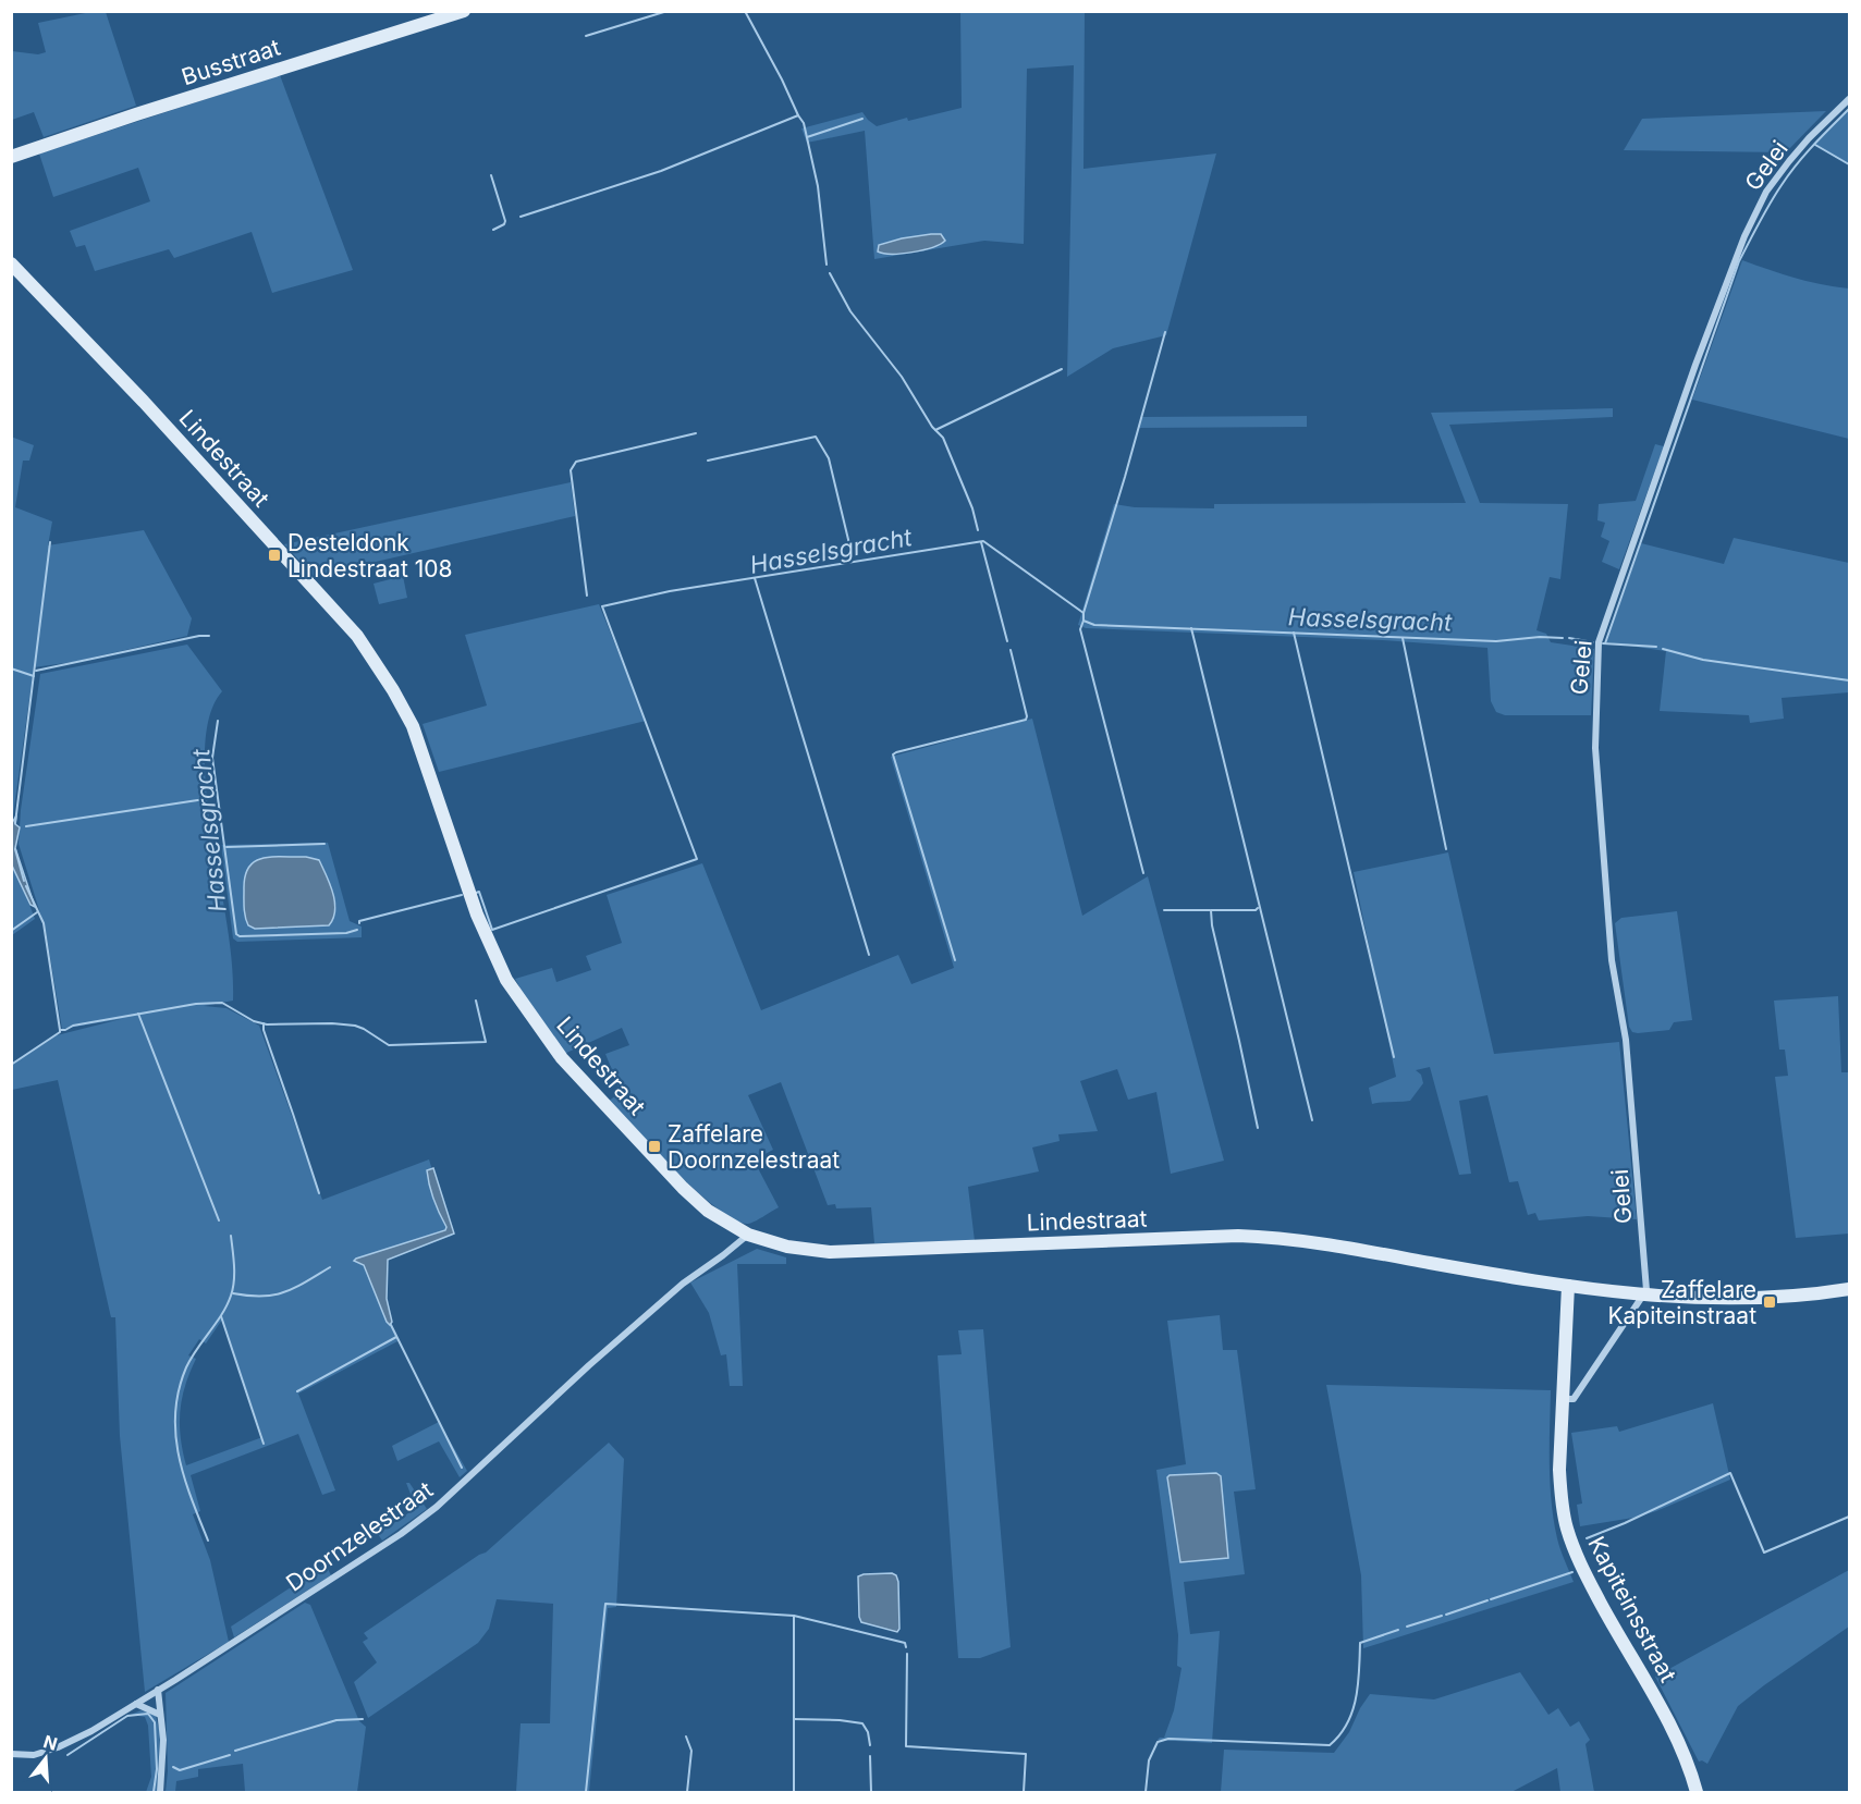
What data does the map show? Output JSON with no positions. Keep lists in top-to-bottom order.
{
  "streets": {
    "street": [
      "Busstraat",
      "Gelei",
      "Lindestraat",
      "Doornzelestraat",
      "Kapiteinsstraat"
    ]
  },
  "crossings": [
    ["Gelei", "Lindestraat"],
    ["Lindestraat", "Doornzelestraat"],
    ["Lindestraat", "Kapiteinsstraat"]
  ],
  "water": ["Hasselsgracht"],
  "places": {
    "transit": ["Desteldonk Lindestraat 108", "Zaffelare Doornzelestraat", "Zaffelare Kapiteinstraat"]
  },
  "north": "top"
}
